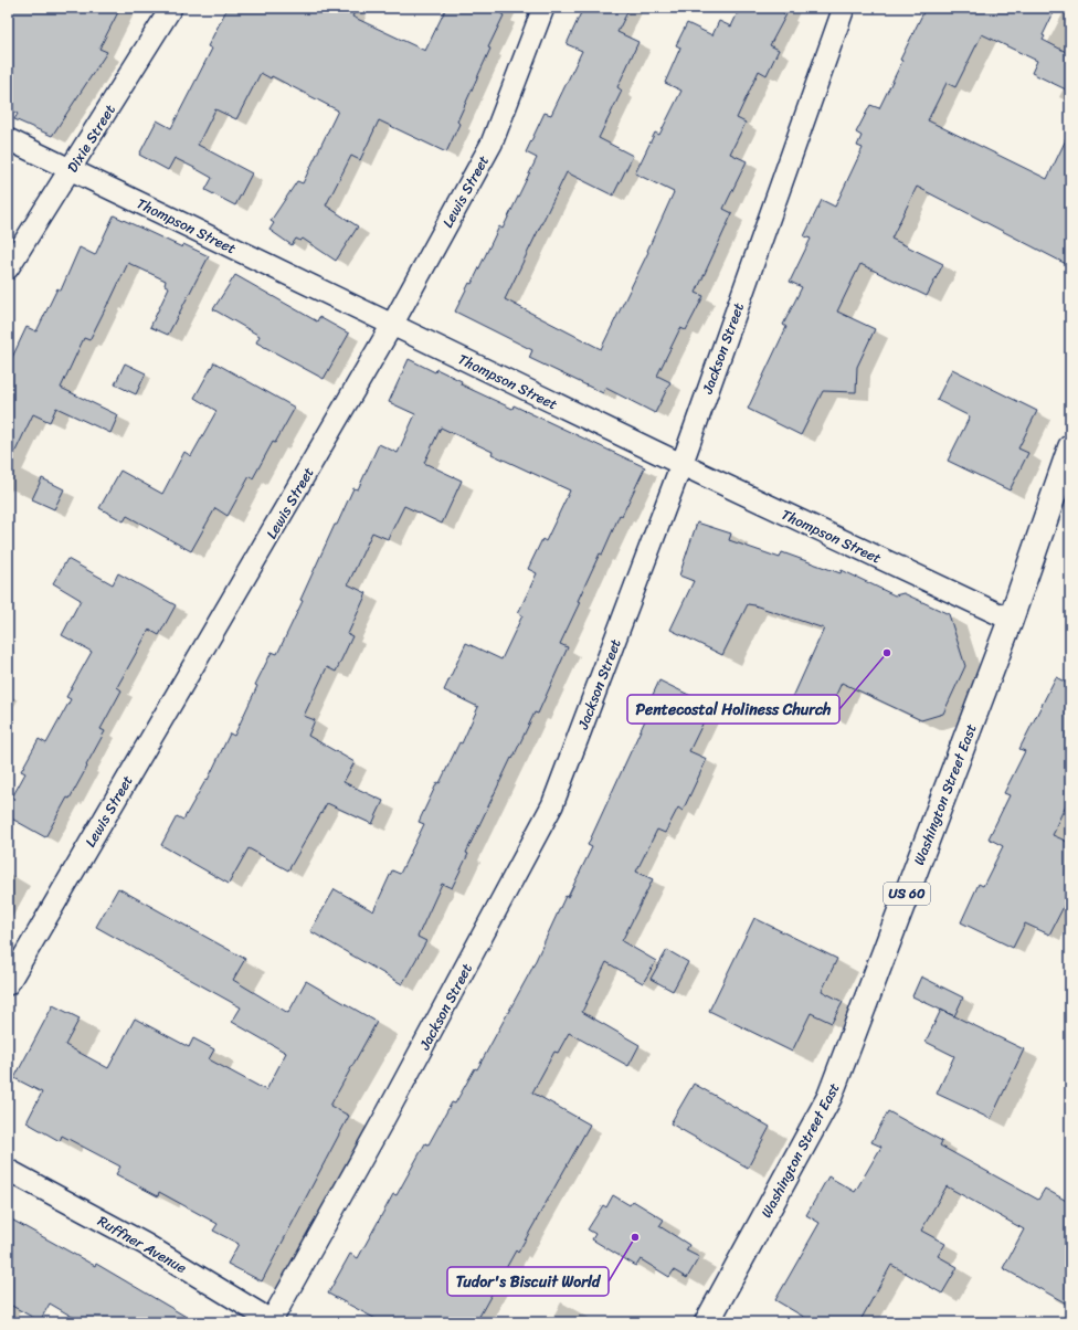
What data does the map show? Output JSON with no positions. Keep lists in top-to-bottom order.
{
  "streets": {
    "main road": ["Washington Street East", "US 60"],
    "street": [
      "Dixie Street",
      "Lewis Street",
      "Thompson Street",
      "Jackson Street",
      "Ruffner Avenue"
    ]
  },
  "crossings": [
    ["Dixie Street", "Thompson Street"],
    ["Lewis Street", "Thompson Street"],
    ["Thompson Street", "Jackson Street"],
    ["Thompson Street", "Washington Street East"],
    ["Jackson Street", "Ruffner Avenue"]
  ],
  "places": ["Pentecostal Holiness Church", "Tudor's Biscuit World"]
}
